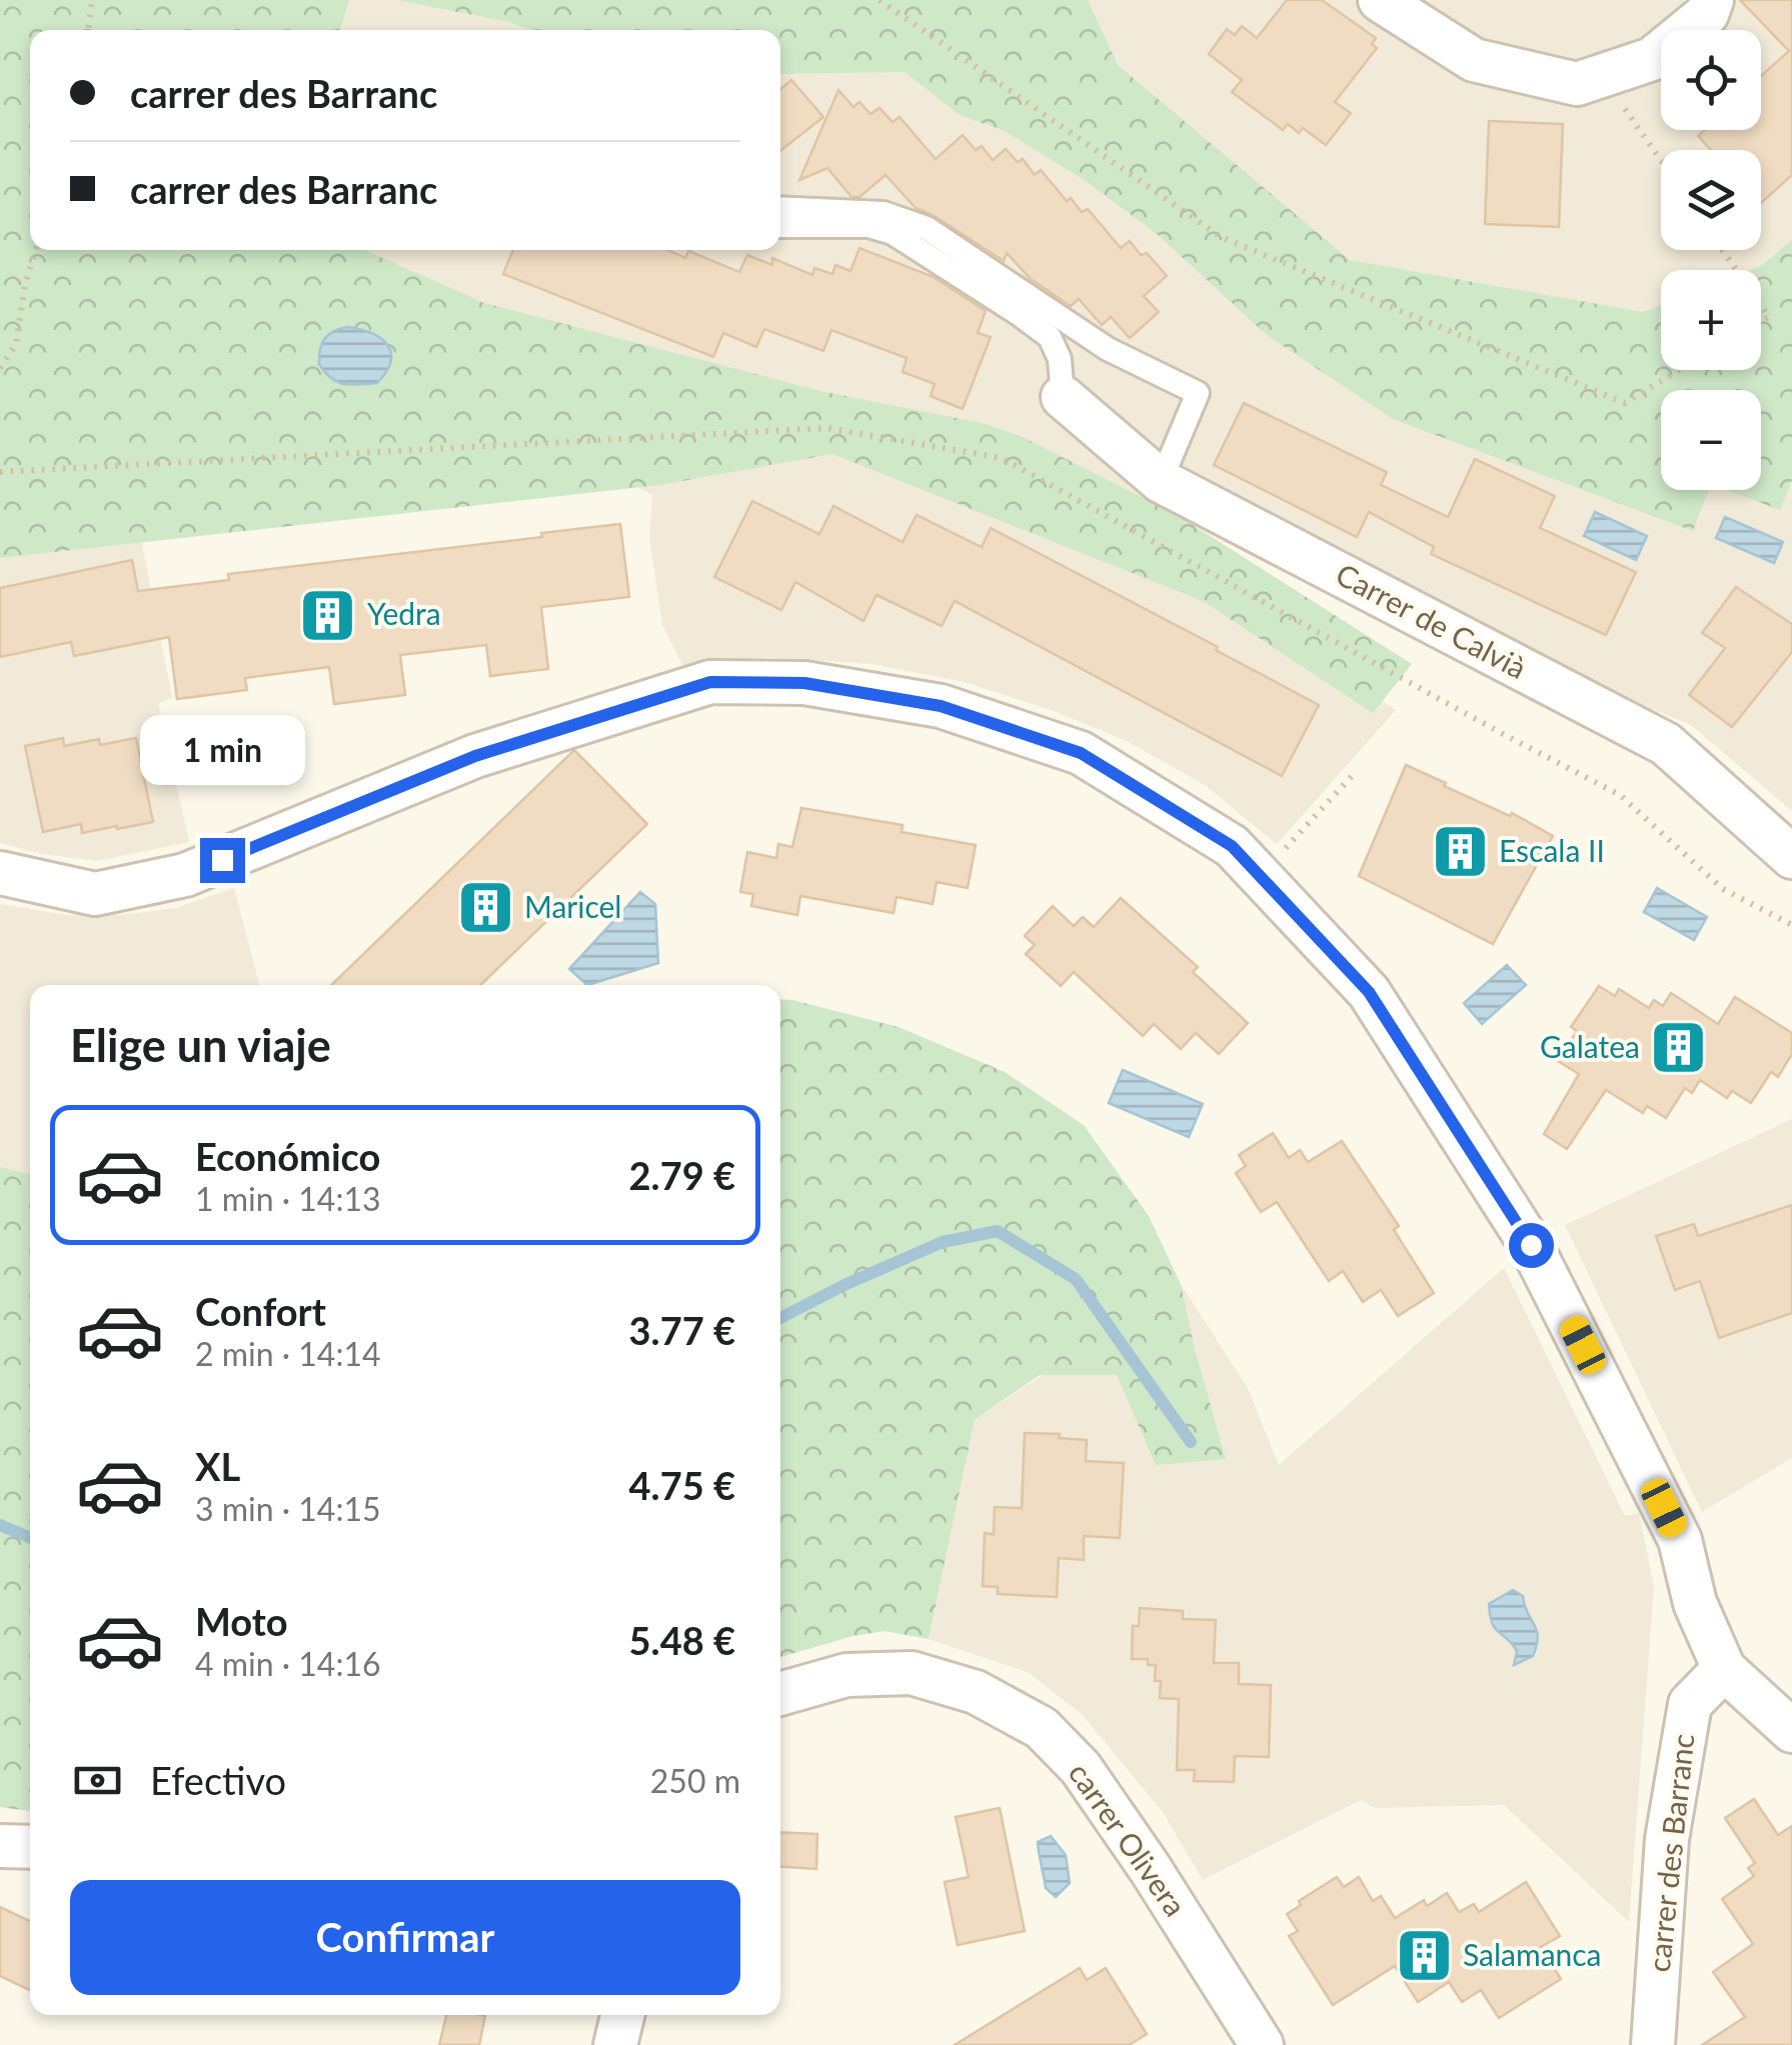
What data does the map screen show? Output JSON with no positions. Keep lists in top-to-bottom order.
{
  "streets": {
    "street": ["Carrer de Calvià", "carrer Olivera", "carrer des Barranc"]
  },
  "places": {
    "building": [
      "Yedra",
      "Escala II",
      "Maricel",
      "Galatea",
      "Salamanca"
    ]
  },
  "page": {
    "map_buttons": ["+", "−"],
    "banner": ["carrer des Barranc", "carrer des Barranc"],
    "bubble": "1 min",
    "heading": "Elige un viaje",
    "list": [
      {
        "name": "Económico",
        "note": "1 min · 14:13",
        "value": "2.79 €"
      },
      {
        "name": "Confort",
        "note": "2 min · 14:14",
        "value": "3.77 €"
      },
      {
        "name": "XL",
        "note": "3 min · 14:15",
        "value": "4.75 €"
      },
      {
        "name": "Moto",
        "note": "4 min · 14:16",
        "value": "5.48 €"
      }
    ],
    "pay": ["Efectivo", "250 m"],
    "buttons": "Confirmar"
  }
}
